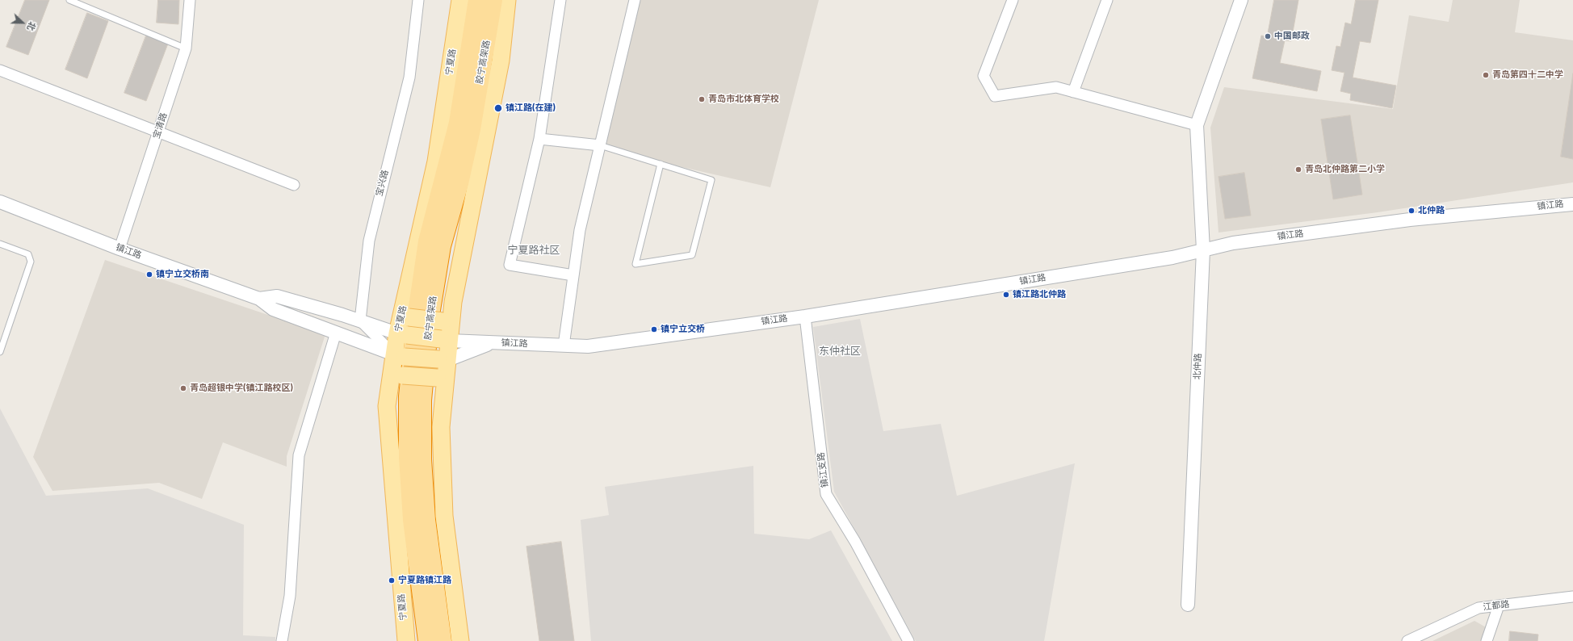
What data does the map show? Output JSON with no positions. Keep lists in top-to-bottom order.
{
  "streets": {
    "highway": ["胶宁高架路"],
    "main road": ["宁夏路", "镇江路"],
    "street": [
      "宝清路",
      "宝兴路",
      "北仲路",
      "镇江支路",
      "江都路"
    ]
  },
  "crossings": [
    ["宁夏路", "镇江路"],
    ["宝清路", "镇江路"],
    ["宝兴路", "镇江路"],
    ["镇江路", "北仲路"],
    ["镇江路", "镇江支路"]
  ],
  "districts": ["宁夏路社区", "东仲社区"],
  "places": [
    "中国邮政",
    "青岛第四十二中学",
    "青岛市北体育学校",
    "镇江路(在建)",
    "青岛北仲路第二小学",
    "北仲路",
    "镇宁立交桥南",
    "镇江路北仲路",
    "镇宁立交桥",
    "青岛超银中学(镇江路校区)",
    "宁夏路镇江路"
  ],
  "north": "right"
}
